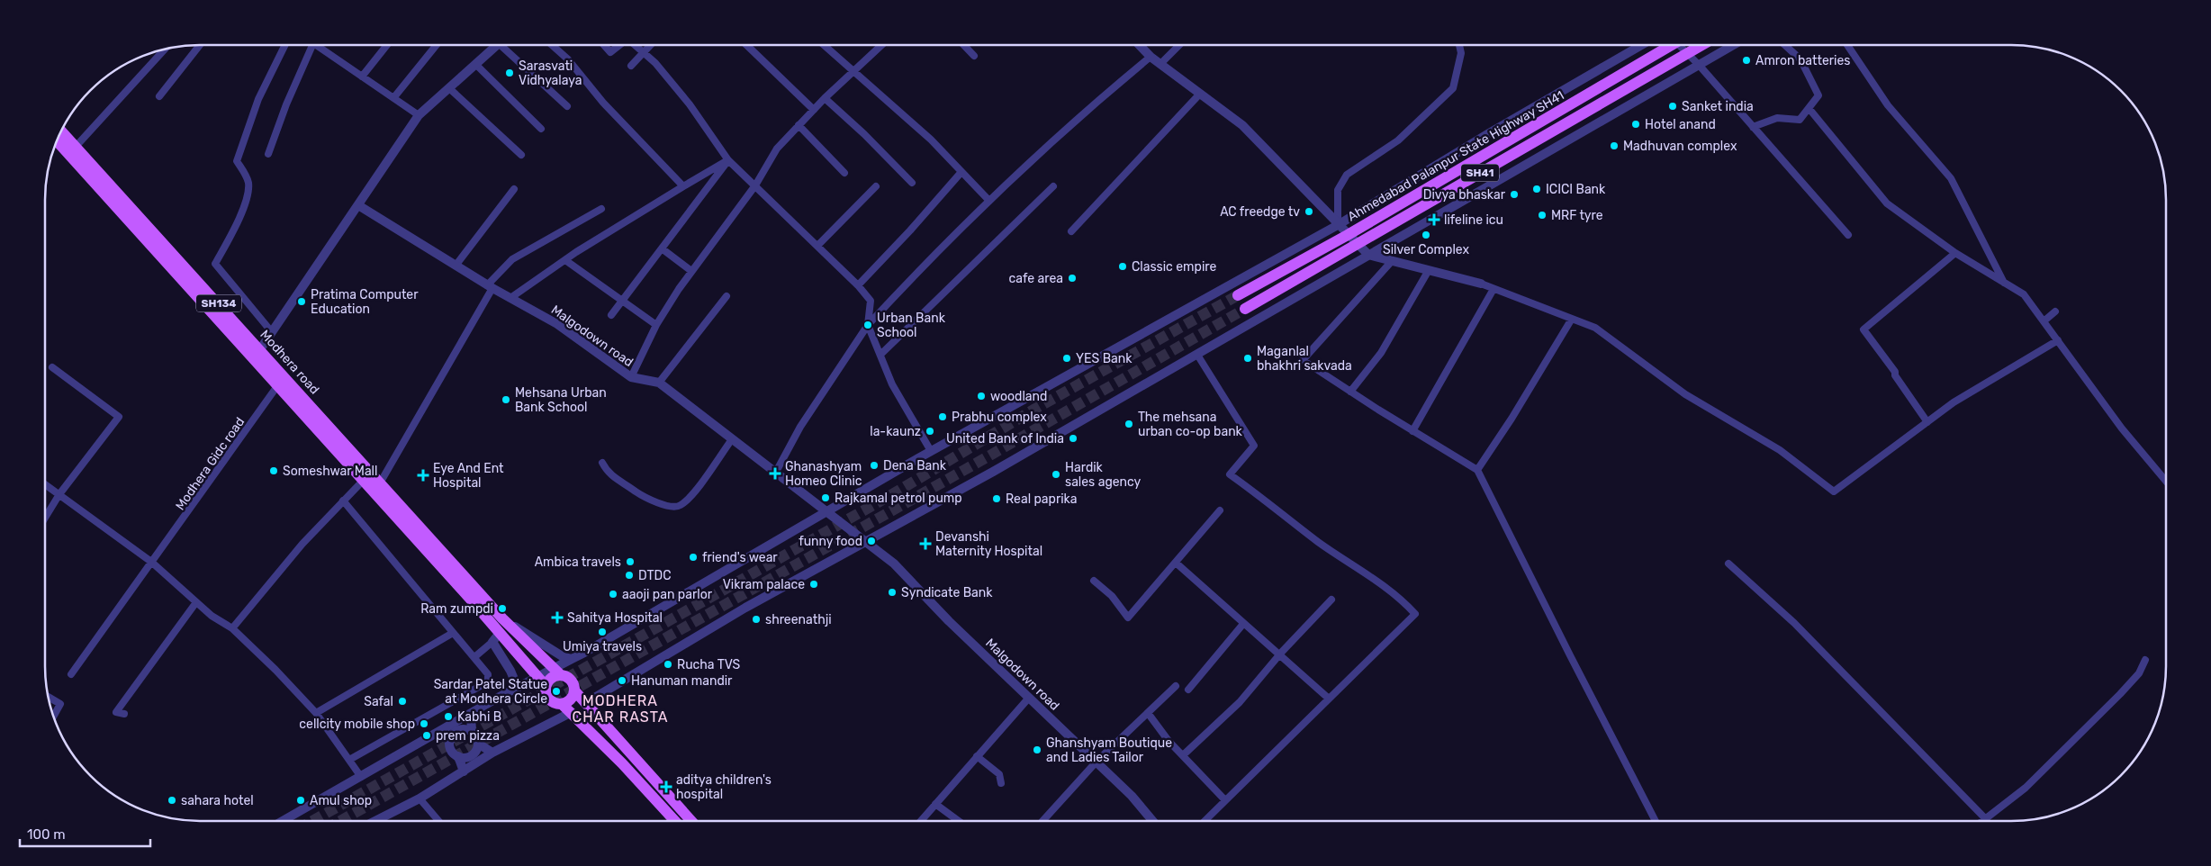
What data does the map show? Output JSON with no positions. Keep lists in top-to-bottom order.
{
  "streets": {
    "main road": [
      "Ahmedabad Palanpur State Highway SH41",
      "SH41",
      "SH134",
      "Modhera road"
    ],
    "street": ["Malgodown road", "Modhera Gidc road"]
  },
  "crossings": [
    ["Modhera road", "Modhera Gidc road"]
  ],
  "districts": ["MODHERA CHAR RASTA"],
  "places": {
    "other": [
      "Amron batteries",
      "Sarasvati Vidhyalaya",
      "Sanket india",
      "Hotel anand",
      "Madhuvan complex",
      "ICICI Bank",
      "Divya bhaskar",
      "AC freedge tv",
      "MRF tyre",
      "Silver Complex",
      "Classic empire",
      "cafe area",
      "Pratima Computer Education",
      "Urban Bank School",
      "YES Bank",
      "Maganlal bhakhri sakvada",
      "woodland",
      "Mehsana Urban Bank School",
      "Prabhu complex",
      "The mehsana urban co-op bank",
      "la-kaunz",
      "United Bank of India",
      "Dena Bank",
      "Someshwar Mall",
      "Hardik sales agency",
      "Rajkamal petrol pump",
      "Real paprika",
      "funny food",
      "friend's wear",
      "Ambica travels",
      "DTDC",
      "Vikram palace",
      "Syndicate Bank",
      "aaoji pan parlor",
      "Ram zumpdi",
      "shreenathji",
      "Umiya travels",
      "Rucha TVS",
      "Hanuman mandir",
      "Sardar Patel Statue at Modhera Circle",
      "Safal",
      "Kabhi B",
      "cellcity mobile shop",
      "prem pizza",
      "Ghanshyam Boutique and Ladies Tailor",
      "sahara hotel",
      "Amul shop"
    ],
    "health": [
      "lifeline icu",
      "Ghanashyam Homeo Clinic",
      "Eye And Ent Hospital",
      "Devanshi Maternity Hospital",
      "Sahitya Hospital",
      "aditya children's hospital"
    ]
  },
  "scale_bar": "100 m"
}
